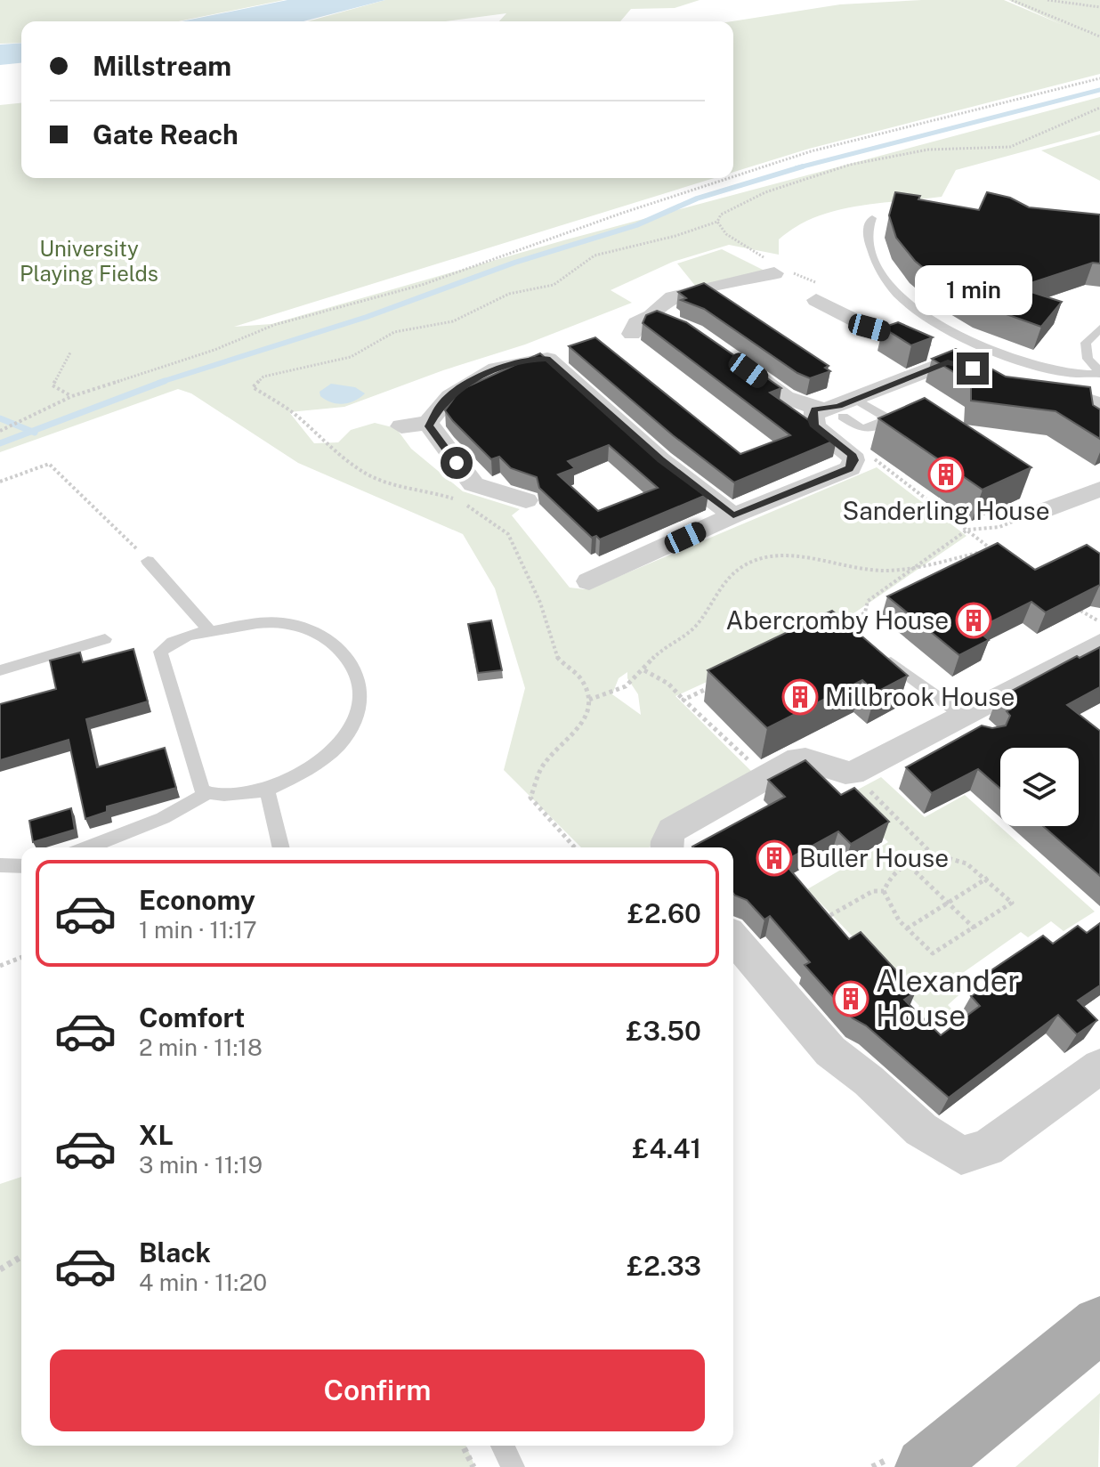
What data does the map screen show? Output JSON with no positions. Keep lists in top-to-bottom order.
{
  "parks": ["University Playing Fields"],
  "places": {
    "building": [
      "Sanderling House",
      "Abercromby House",
      "Millbrook House",
      "Buller House",
      "Alexander House"
    ]
  },
  "page": {
    "banner": ["Millstream", "Gate Reach"],
    "bubble": "1 min",
    "list": [
      {
        "name": "Economy",
        "note": "1 min · 11:17",
        "value": "£2.60"
      },
      {
        "name": "Comfort",
        "note": "2 min · 11:18",
        "value": "£3.50"
      },
      {
        "name": "XL",
        "note": "3 min · 11:19",
        "value": "£4.41"
      },
      {
        "name": "Black",
        "note": "4 min · 11:20",
        "value": "£2.33"
      }
    ],
    "buttons": "Confirm"
  }
}
